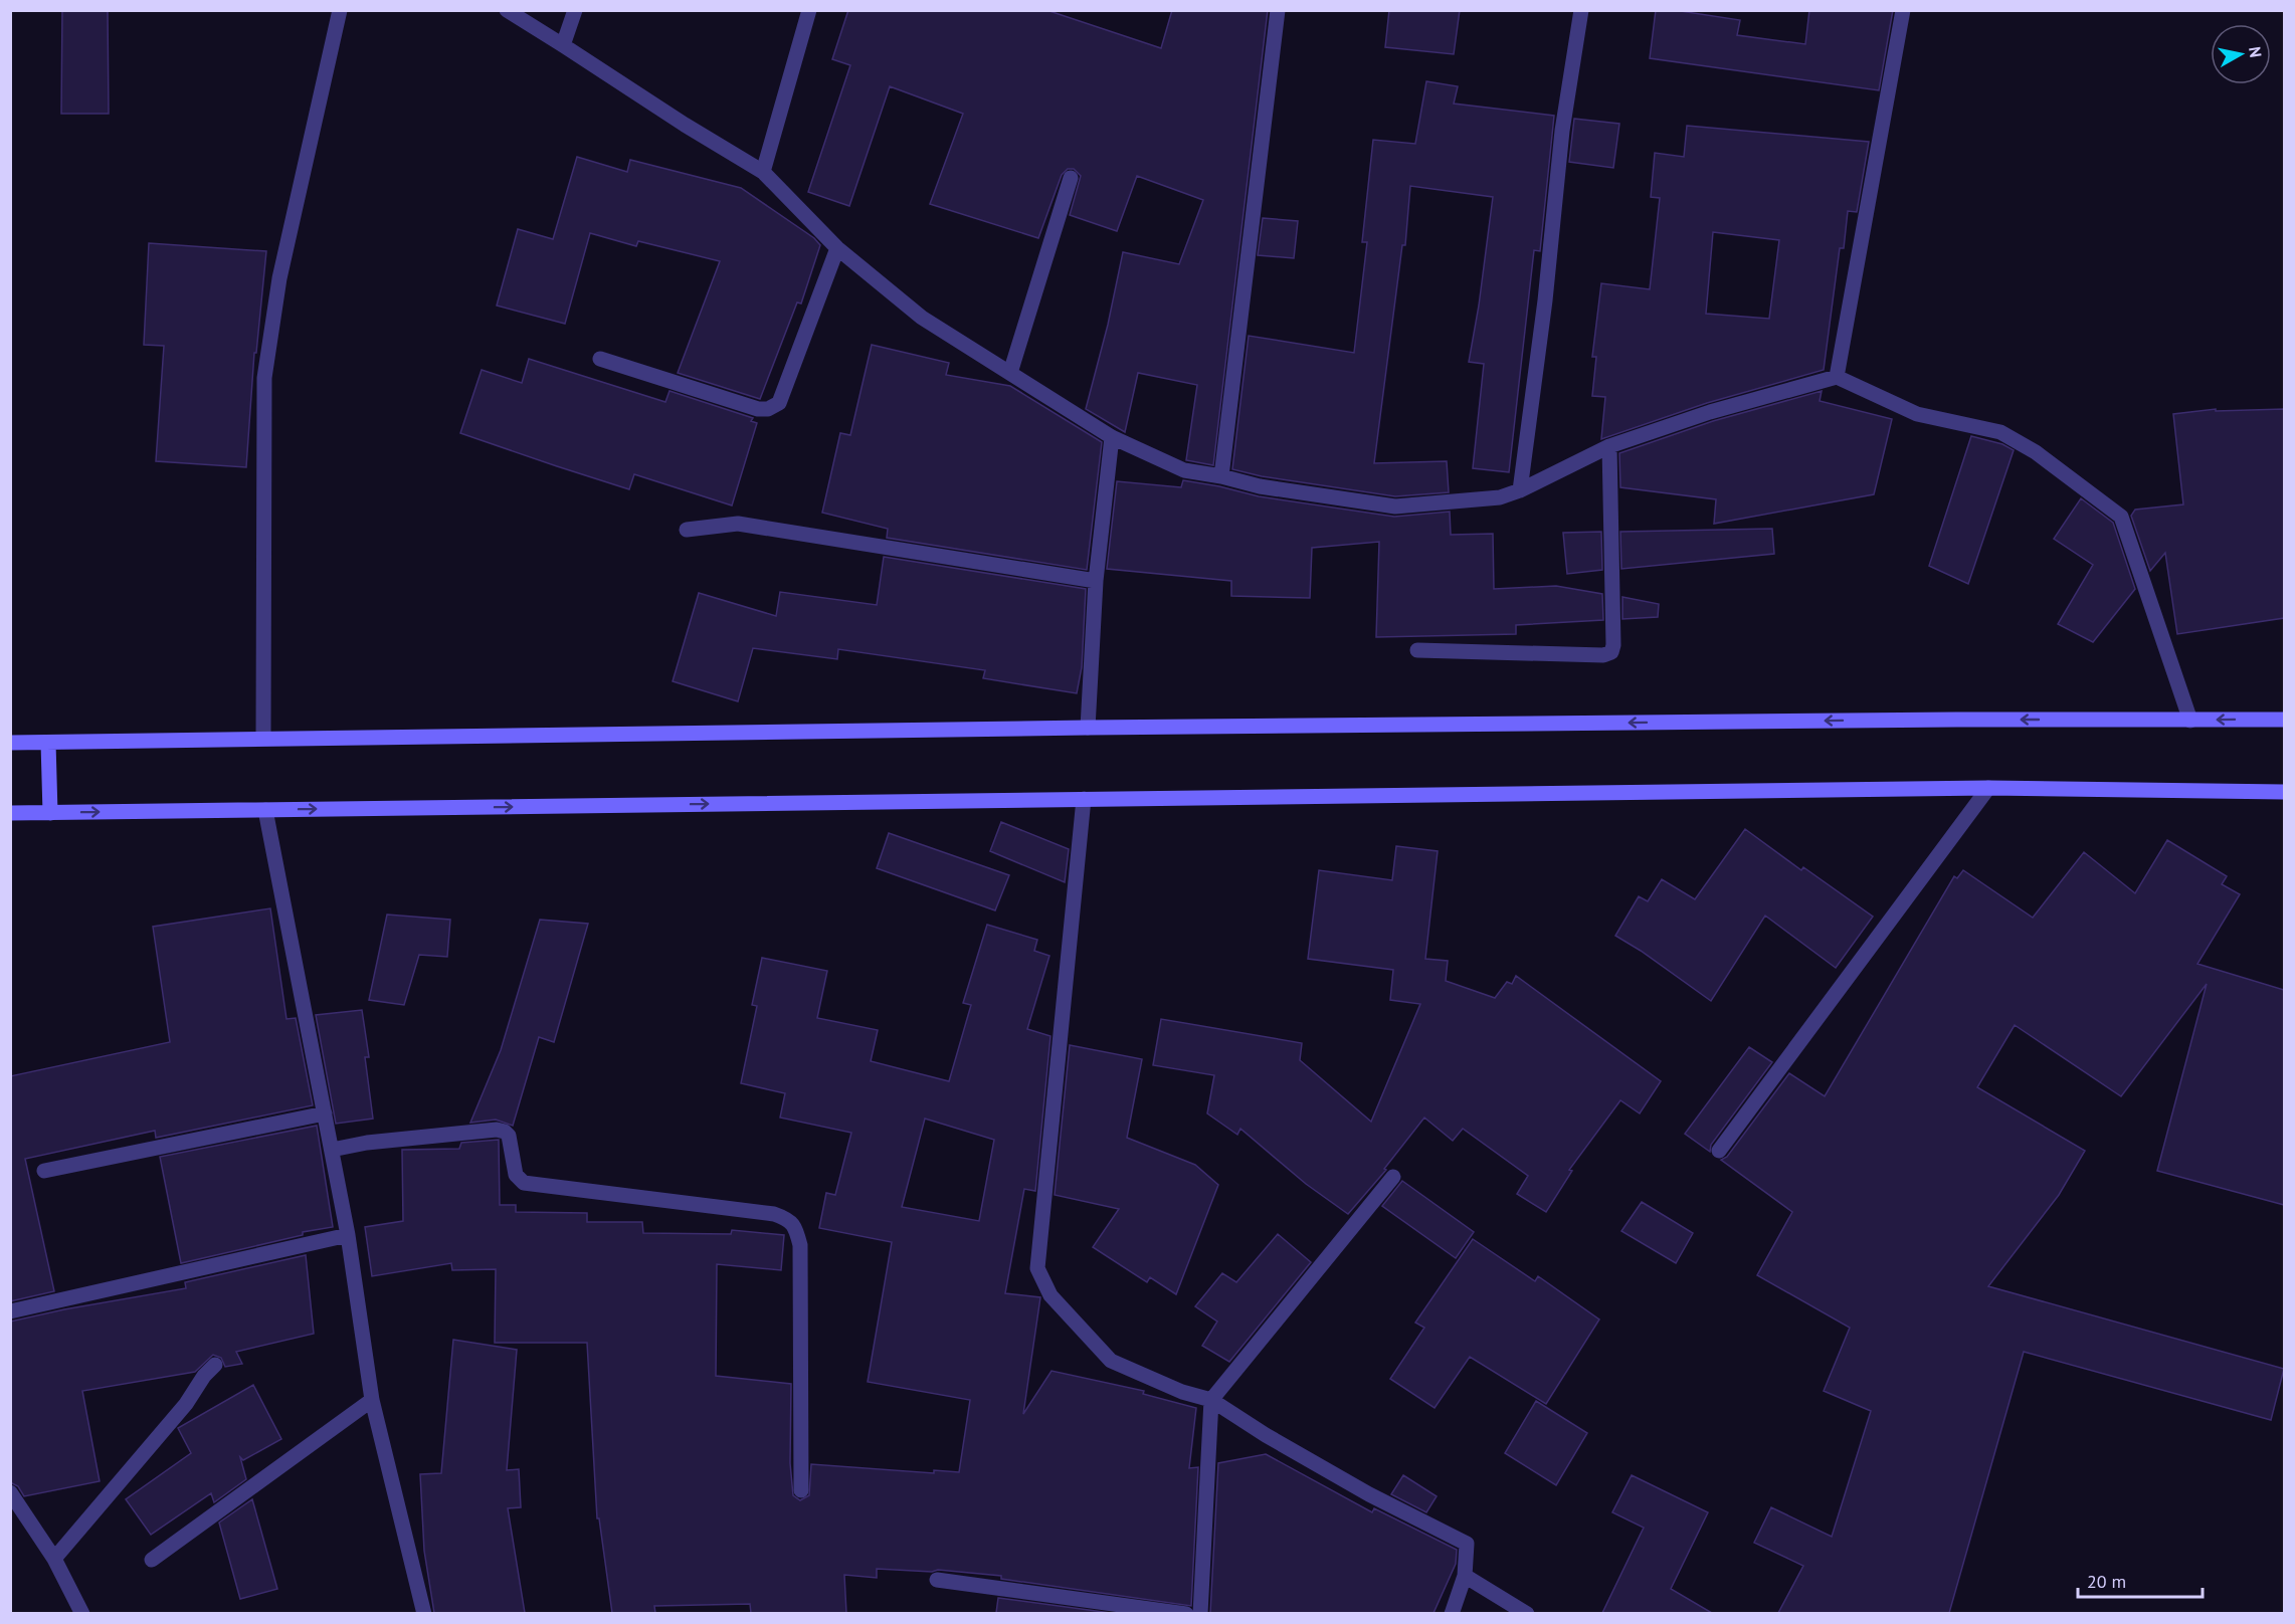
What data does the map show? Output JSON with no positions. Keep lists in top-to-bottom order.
{
  "scale_bar": "20 m",
  "north": "right"
}
